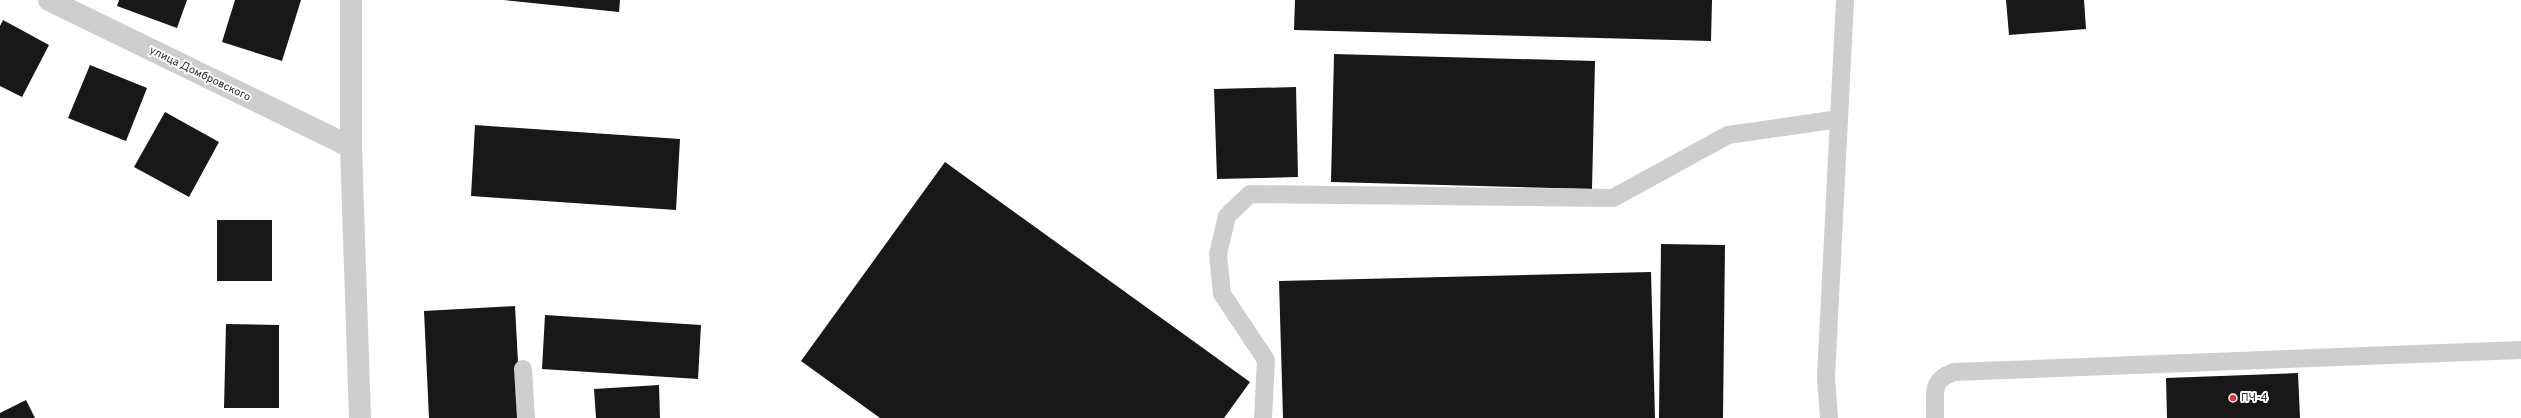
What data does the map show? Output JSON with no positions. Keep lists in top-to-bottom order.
{
  "streets": {
    "street": ["улица Домбровского"]
  },
  "places": ["ПЧ-4"]
}
